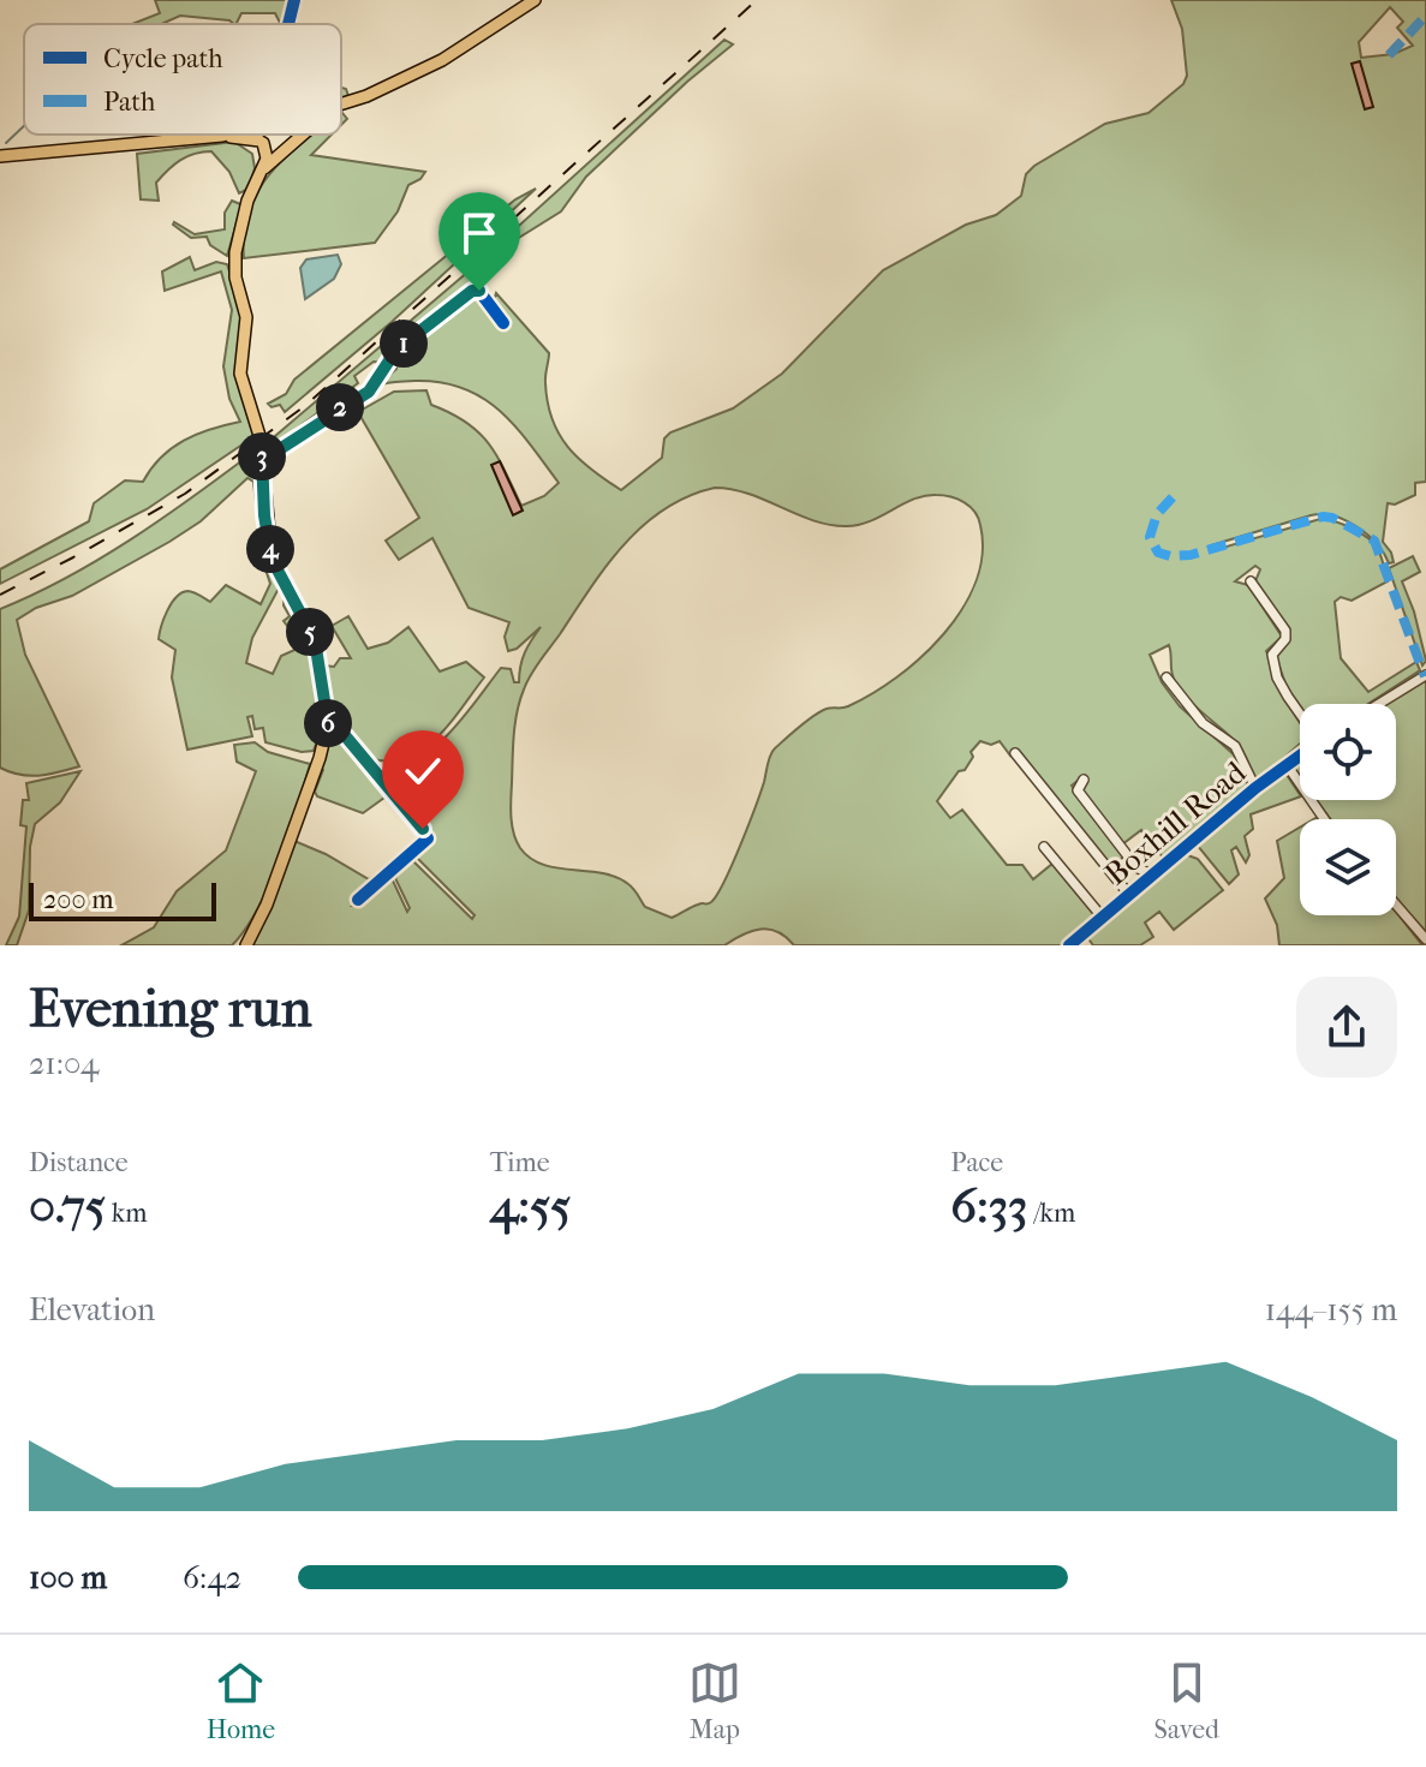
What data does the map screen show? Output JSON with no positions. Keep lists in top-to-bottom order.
{
  "streets": {
    "street": ["Boxhill Road"]
  },
  "legend": ["Cycle path", "Path"],
  "scale_bar": "200 m",
  "page": {
    "pins": [
      "1",
      "2",
      "3",
      "4",
      "5",
      "6"
    ],
    "scale": "200 m",
    "heading": ["Evening run", "21:04"],
    "stats": [
      ["Distance", "0.75 km"],
      ["Time", "4:55"],
      ["Pace", "6:33 /km"]
    ],
    "chart": ["Elevation", "144–155 m"],
    "list": [
      {
        "name": "100 m",
        "note": "6:42"
      }
    ],
    "tabs": ["Home", "Map", "Saved"]
  }
}
